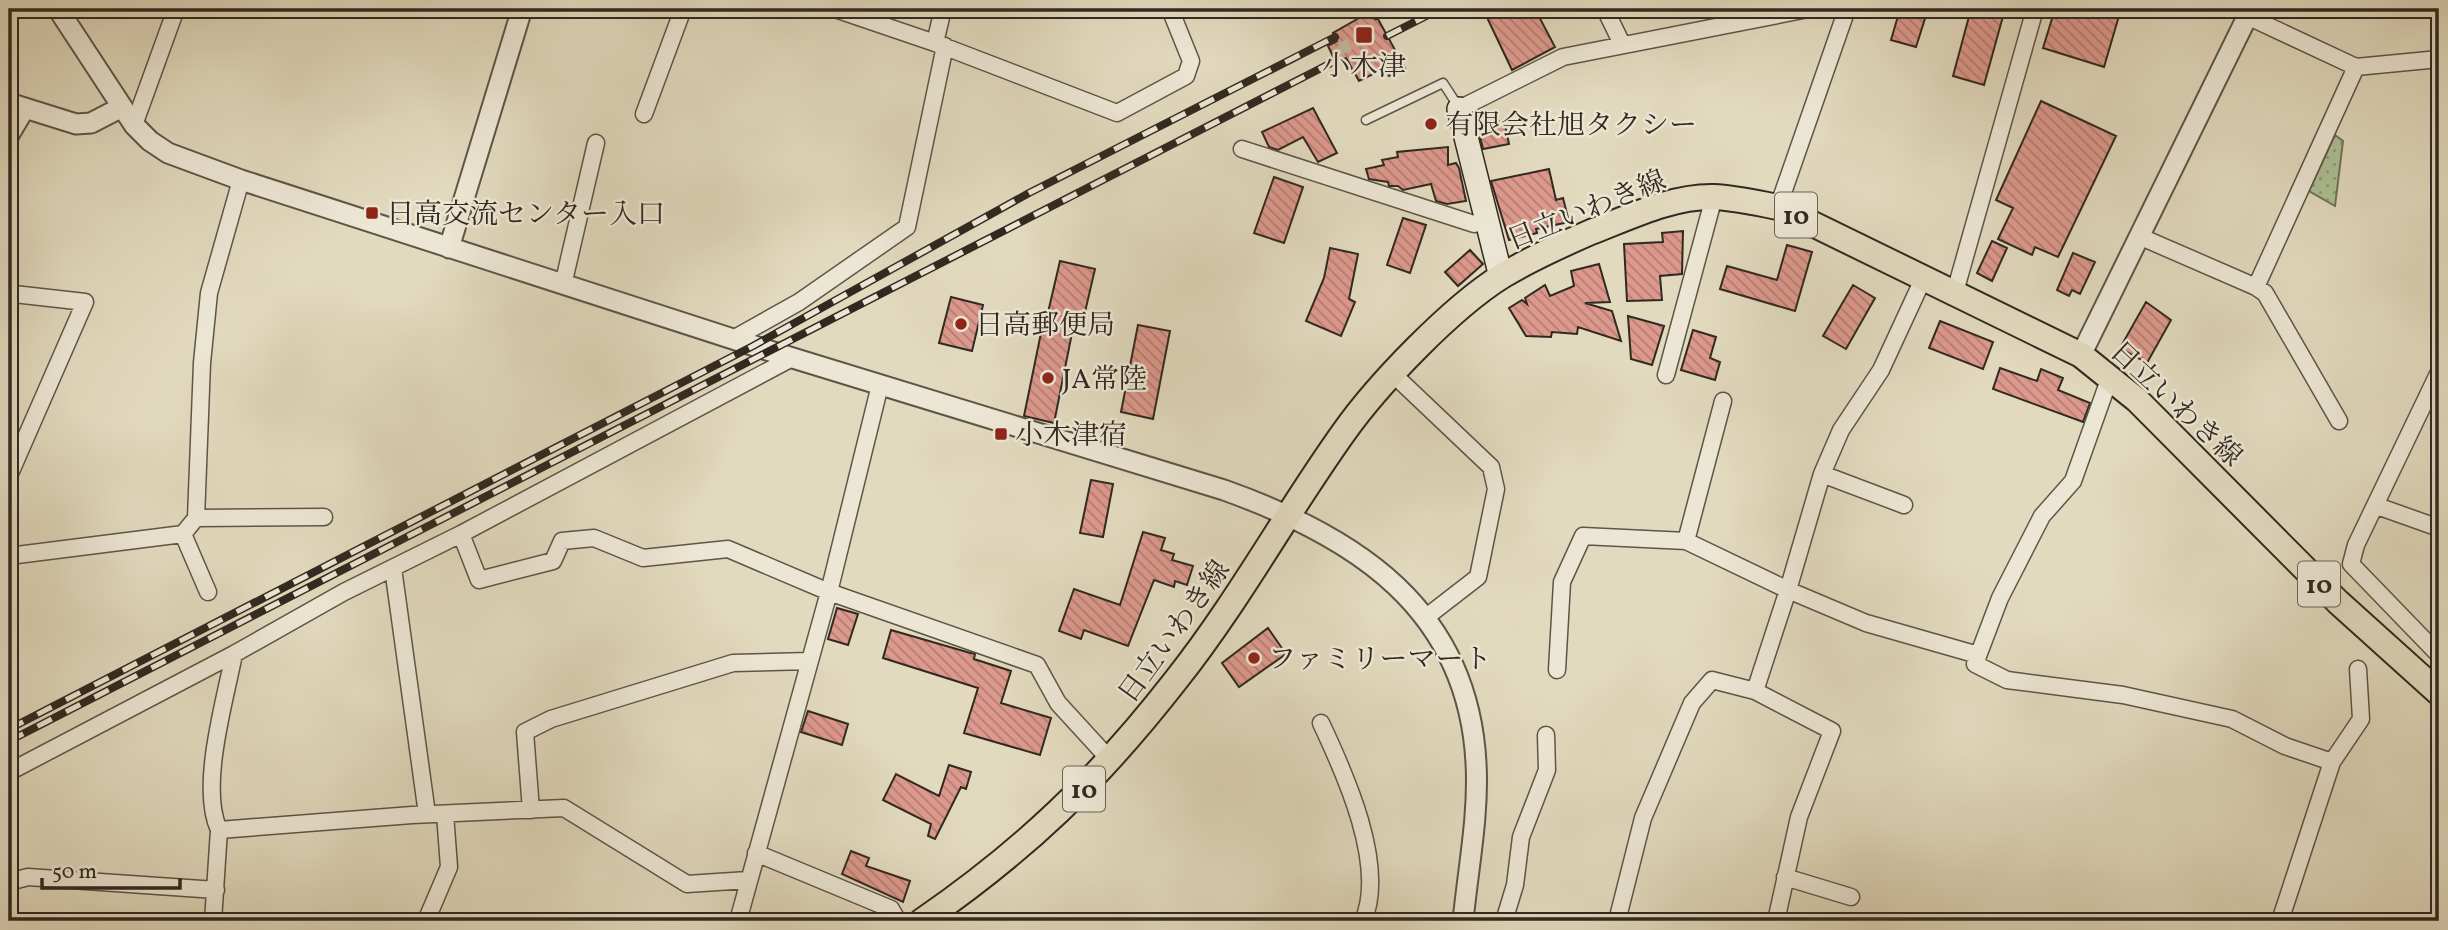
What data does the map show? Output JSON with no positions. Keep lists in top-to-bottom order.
{
  "streets": {
    "main road": ["日立いわき線", "10"]
  },
  "places": {
    "transit": ["小木津", "日高交流センター入口", "小木津宿"],
    "other": [
      "有限会社旭タクシー",
      "日高郵便局",
      "JA常陸",
      "ファミリーマート"
    ]
  },
  "scale_bar": "50 m"
}
